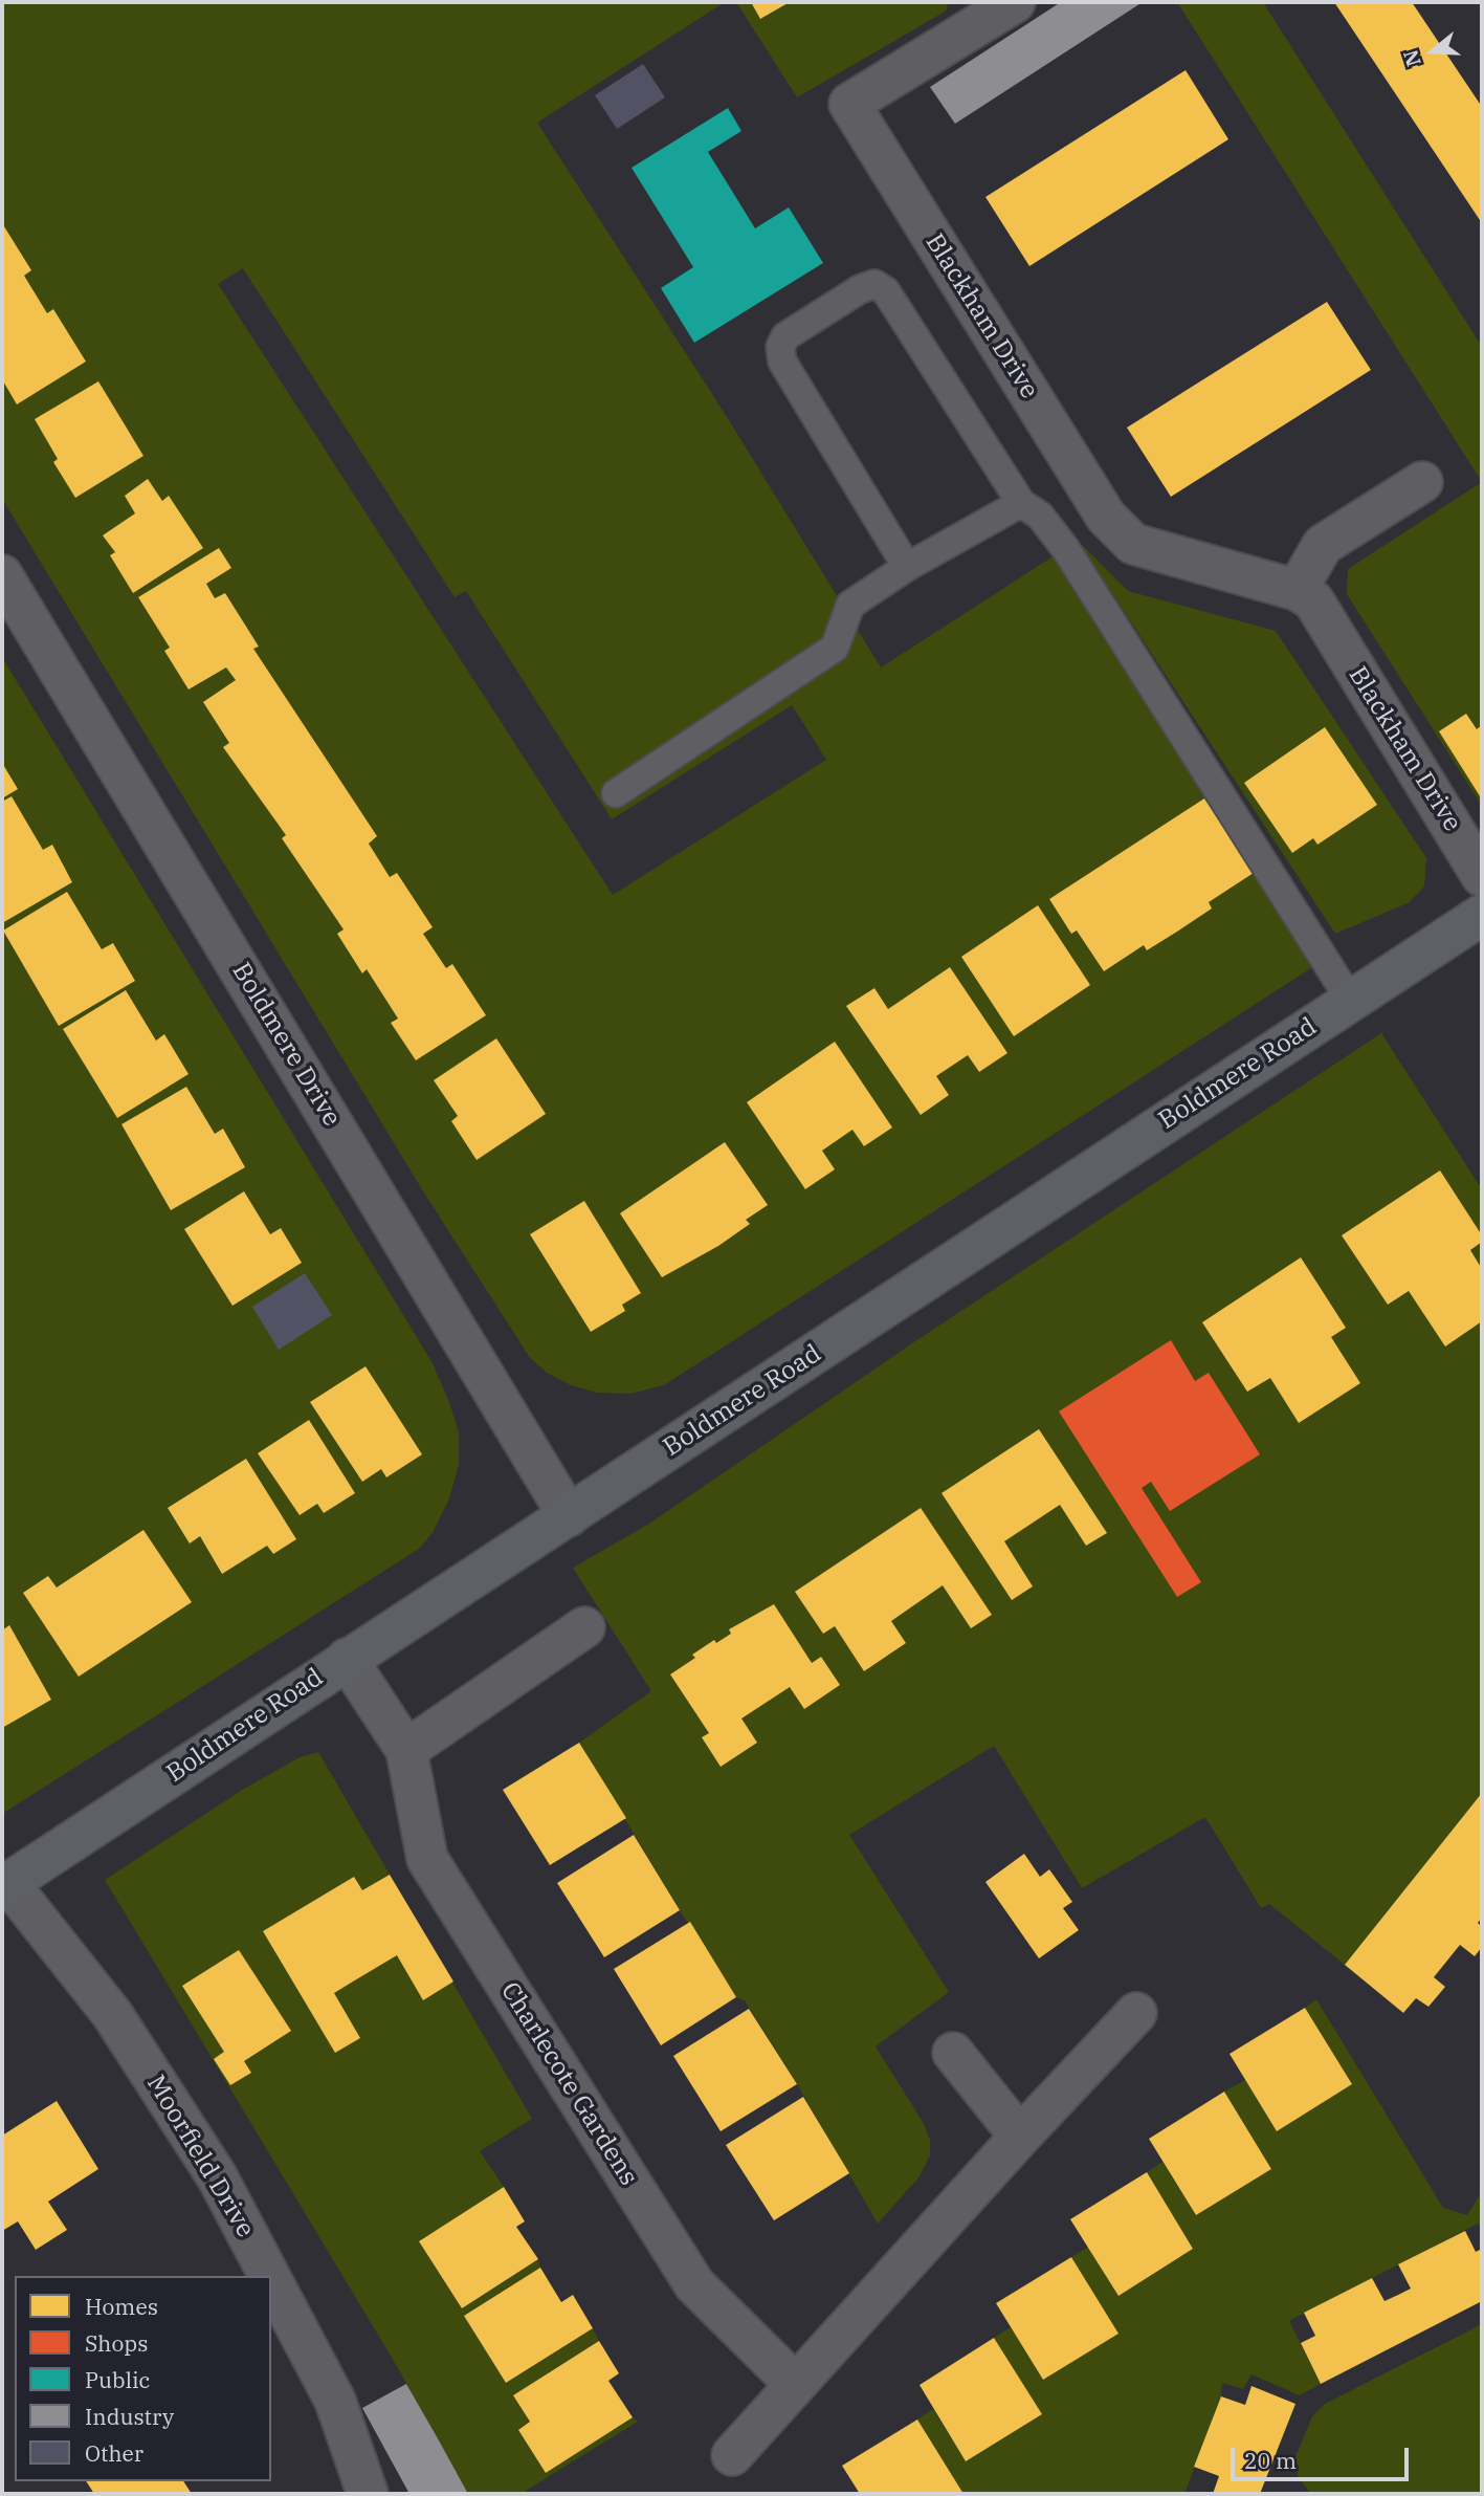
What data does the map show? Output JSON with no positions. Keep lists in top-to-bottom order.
{
  "streets": {
    "main road": ["Boldmere Road"],
    "street": [
      "Blackham Drive",
      "Boldmere Drive",
      "Charlecote Gardens",
      "Moorfield Drive"
    ]
  },
  "crossings": [
    ["Boldmere Drive", "Boldmere Road"],
    ["Boldmere Road", "Charlecote Gardens"],
    ["Boldmere Road", "Moorfield Drive"]
  ],
  "legend": [
    "Homes",
    "Shops",
    "Public",
    "Industry",
    "Other"
  ],
  "scale_bar": "20 m",
  "north": "left"
}
